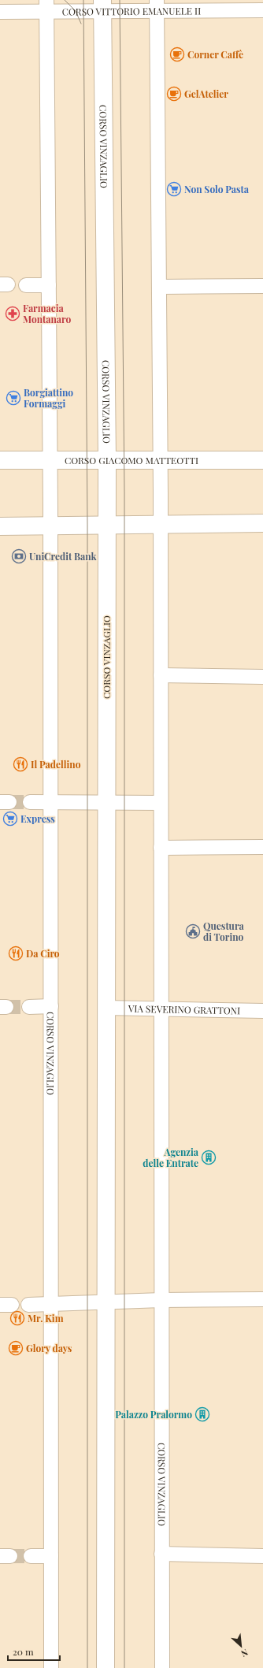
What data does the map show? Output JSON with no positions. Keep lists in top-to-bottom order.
{
  "streets": {
    "main road": ["CORSO VINZAGLIO", "CORSO GIACOMO MATTEOTTI"],
    "street": ["CORSO VITTORIO EMANUELE II", "VIA SEVERINO GRATTONI"]
  },
  "crossings": [
    ["CORSO VITTORIO EMANUELE II", "CORSO VINZAGLIO"],
    ["CORSO VINZAGLIO", "CORSO GIACOMO MATTEOTTI"],
    ["CORSO VINZAGLIO", "VIA SEVERINO GRATTONI"]
  ],
  "places": {
    "cafe": ["Corner Caffè", "GelAtelier", "Glory days"],
    "supermarket": ["Non Solo Pasta", "Borgiattino Formaggi", "Express"],
    "pharmacy": ["Farmacia Montanaro"],
    "bank": ["UniCredit Bank"],
    "restaurant": ["Il Padellino", "Da Ciro", "Mr. Kim"],
    "public building": ["Questura di Torino"],
    "building": ["Agenzia delle Entrate", "Palazzo Pralormo"]
  },
  "scale_bar": "20 m",
  "north": "bottom right"
}
